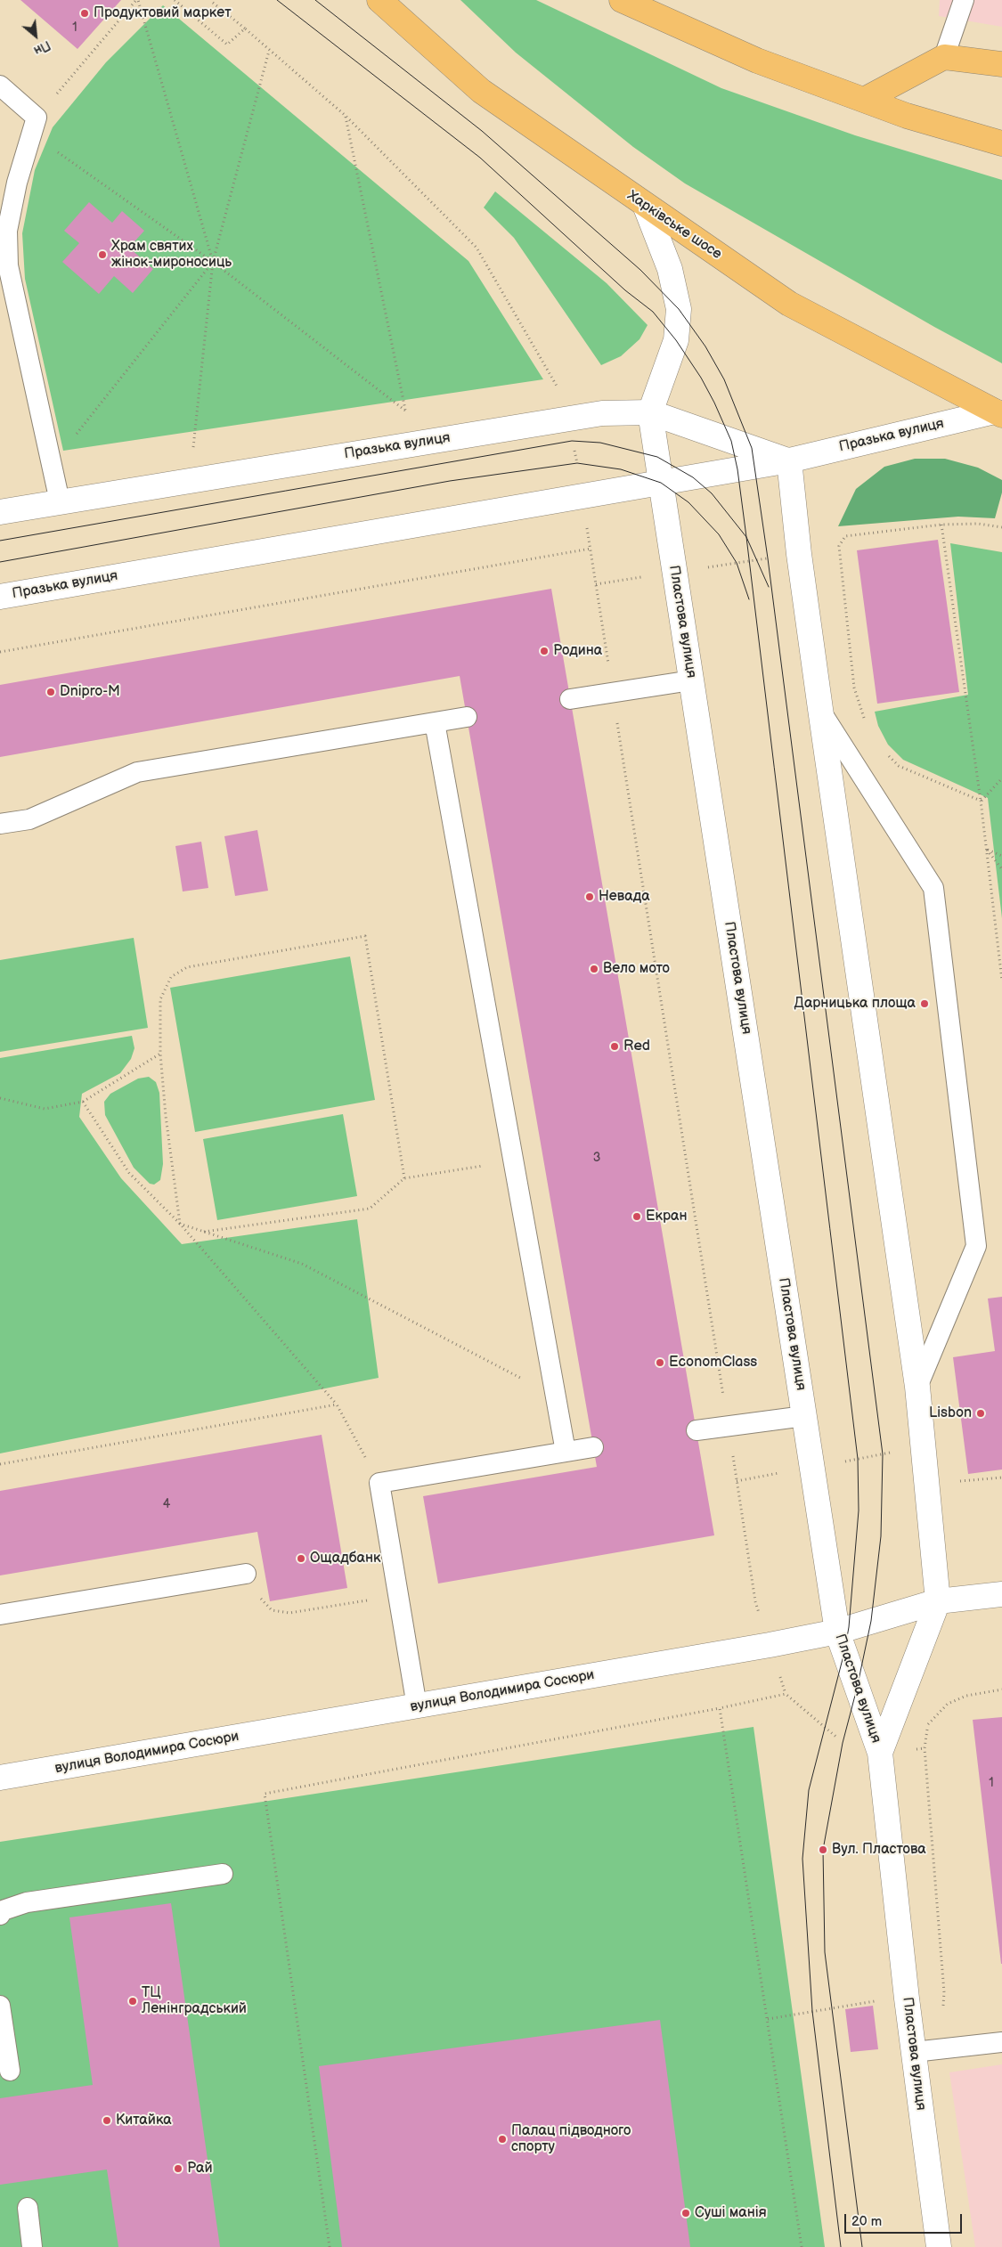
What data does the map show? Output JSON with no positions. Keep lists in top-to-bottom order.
{
  "streets": {
    "main road": ["Харківське шосе"],
    "street": ["Празька вулиця", "Пластова вулиця", "вулиця Володимира Сосюри"]
  },
  "crossings": [
    ["Харківське шосе", "Празька вулиця"],
    ["Харківське шосе", "Пластова вулиця"],
    ["Празька вулиця", "Пластова вулиця"],
    ["Пластова вулиця", "вулиця Володимира Сосюри"]
  ],
  "places": [
    "Продуктовий маркет",
    "Храм святих жінок-мироносиць",
    "Родина",
    "Dnipro-M",
    "Невада",
    "Вело мото",
    "Дарницька площа",
    "Red",
    "Екран",
    "EconomClass",
    "Lisbon",
    "Ощадбанк",
    "Вул. Пластова",
    "ТЦ Ленінградський",
    "Китайка",
    "Палац підводного спорту",
    "Рай",
    "Суші манія"
  ],
  "house_numbers": [
    "1",
    "3",
    "4",
    "1"
  ],
  "scale_bar": "20 m",
  "north": "bottom right"
}
